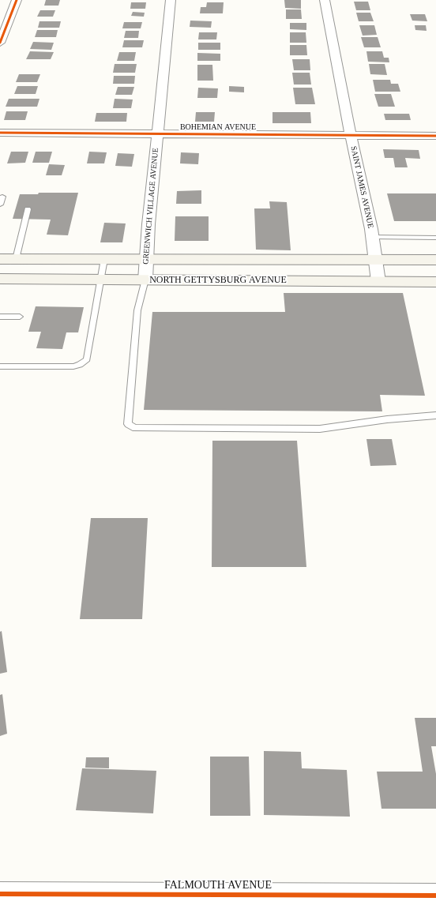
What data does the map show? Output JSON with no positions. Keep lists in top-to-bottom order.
{
  "streets": {
    "main road": ["NORTH GETTYSBURG AVENUE"],
    "street": [
      "BOHEMIAN AVENUE",
      "SAINT JAMES AVENUE",
      "GREENWICH VILLAGE AVENUE",
      "FALMOUTH AVENUE"
    ]
  },
  "crossings": [
    ["BOHEMIAN AVENUE", "SAINT JAMES AVENUE"],
    ["BOHEMIAN AVENUE", "GREENWICH VILLAGE AVENUE"],
    ["SAINT JAMES AVENUE", "NORTH GETTYSBURG AVENUE"],
    ["GREENWICH VILLAGE AVENUE", "NORTH GETTYSBURG AVENUE"]
  ]
}
